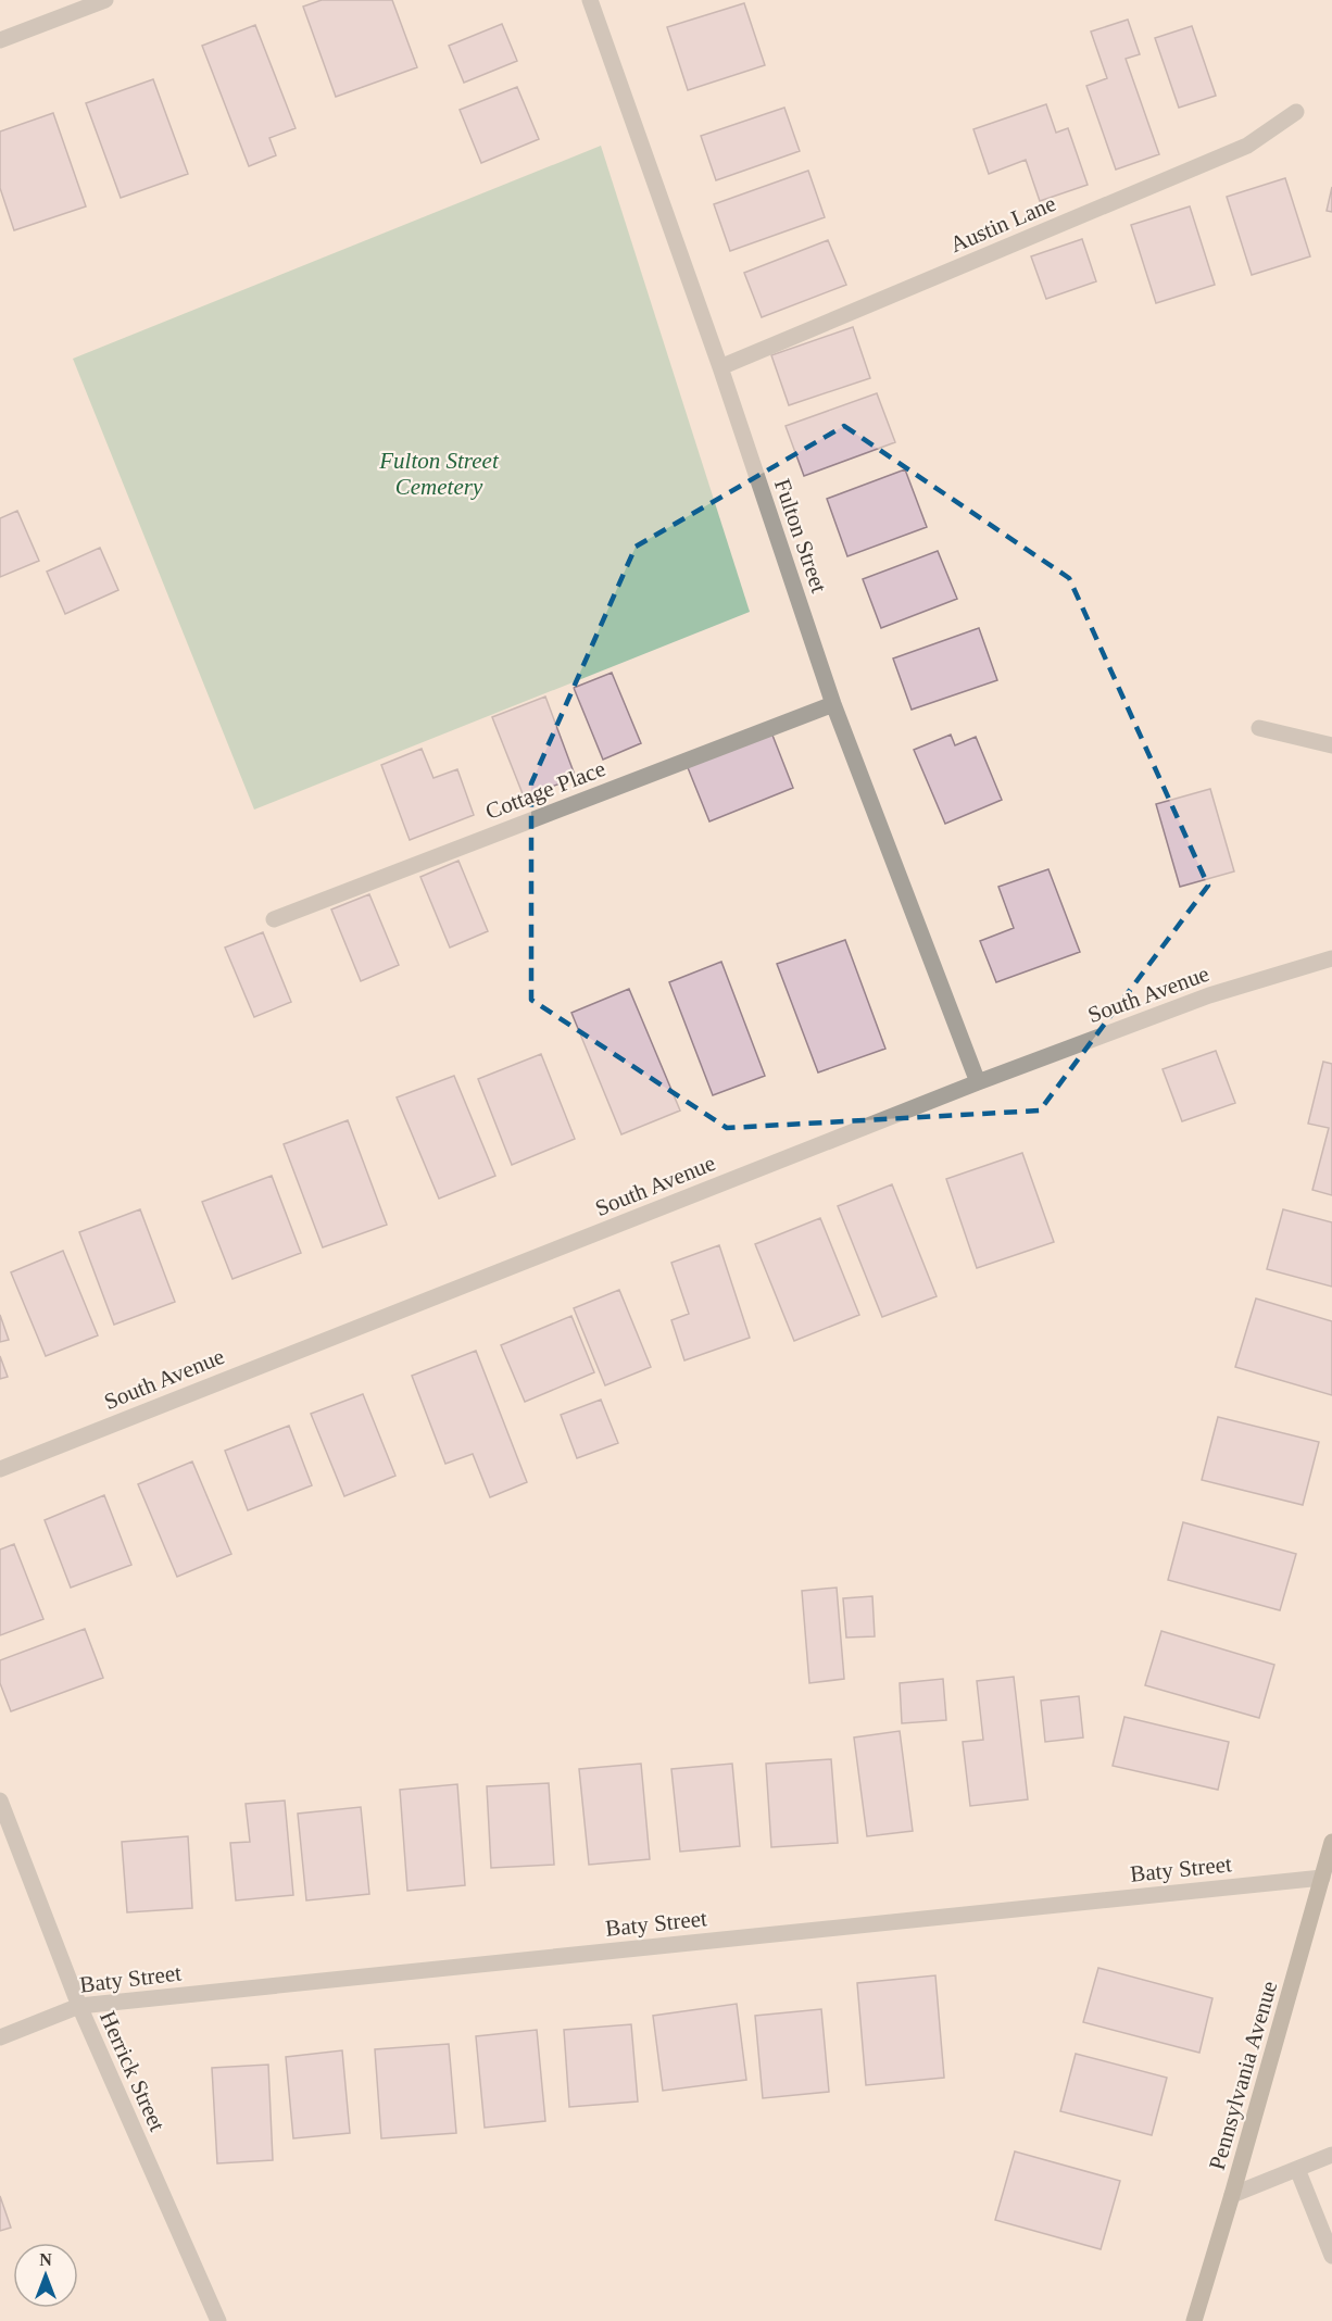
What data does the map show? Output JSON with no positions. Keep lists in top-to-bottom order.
{
  "streets": {
    "main road": ["Pennsylvania Avenue"],
    "street": [
      "Austin Lane",
      "Fulton Street",
      "Cottage Place",
      "South Avenue",
      "Baty Street",
      "Herrick Street"
    ]
  },
  "crossings": [
    ["Austin Lane", "Fulton Street"],
    ["Fulton Street", "Cottage Place"],
    ["Fulton Street", "South Avenue"],
    ["Baty Street", "Herrick Street"],
    ["Baty Street", "Pennsylvania Avenue"]
  ],
  "parks": ["Fulton Street Cemetery"],
  "north": "top"
}
